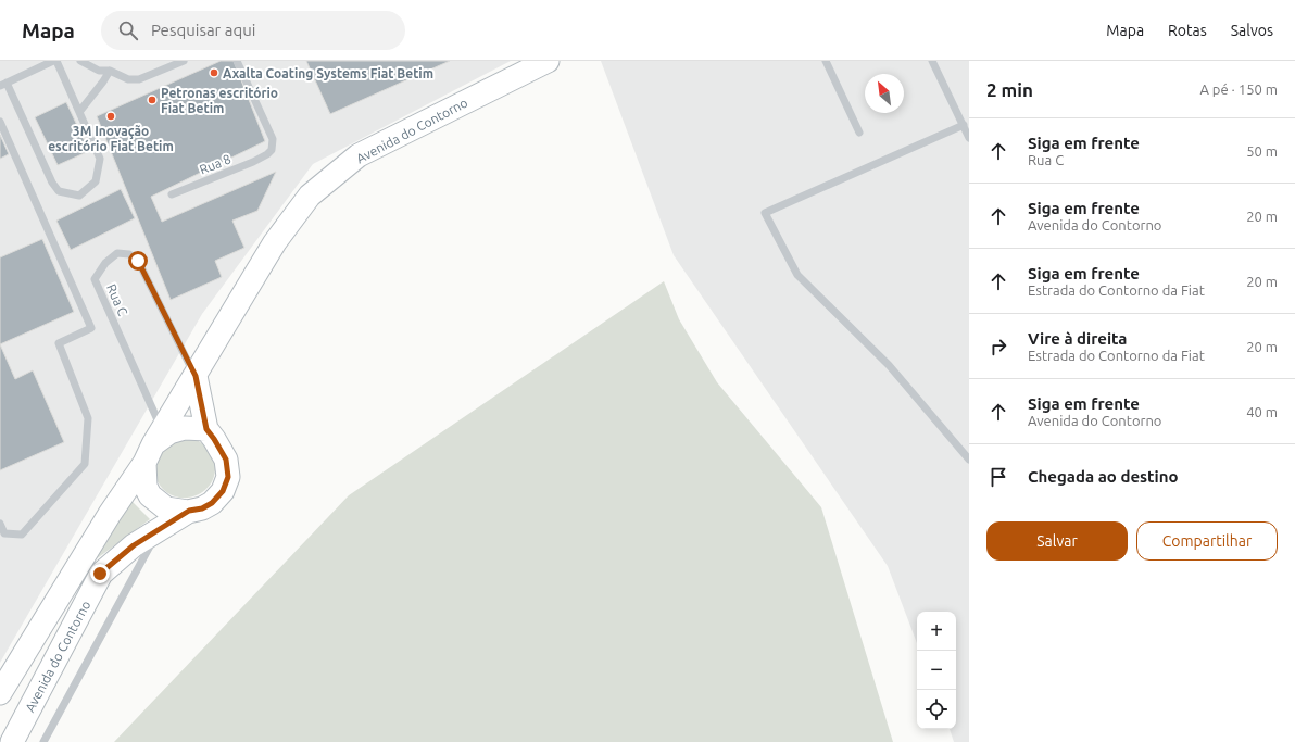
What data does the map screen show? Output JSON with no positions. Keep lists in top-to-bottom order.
{
  "streets": {
    "street": ["Avenida do Contorno"],
    "lane": ["Rua 8", "Rua C"]
  },
  "crossings": [
    ["Avenida do Contorno", "Rua C"]
  ],
  "places": ["Axalta Coating Systems Fiat Betim", "Petronas escritório Fiat Betim", "3M Inovação escritório Fiat Betim"],
  "north": "top left",
  "page": {
    "header": "Mapa",
    "search": "Pesquisar aqui",
    "nav": ["Mapa", "Rotas", "Salvos"],
    "heading": ["2 min", "A pé · 150 m"],
    "list": [
      ["Siga em frente", "Rua C", "50 m"],
      ["Siga em frente", "Avenida do Contorno", "20 m"],
      ["Siga em frente", "Estrada do Contorno da Fiat", "20 m"],
      ["Vire à direita", "Estrada do Contorno da Fiat", "20 m"],
      ["Siga em frente", "Avenida do Contorno", "40 m"],
      "Chegada ao destino"
    ],
    "buttons": ["Salvar", "Compartilhar"],
    "map_buttons": ["+", "−"]
  }
}
